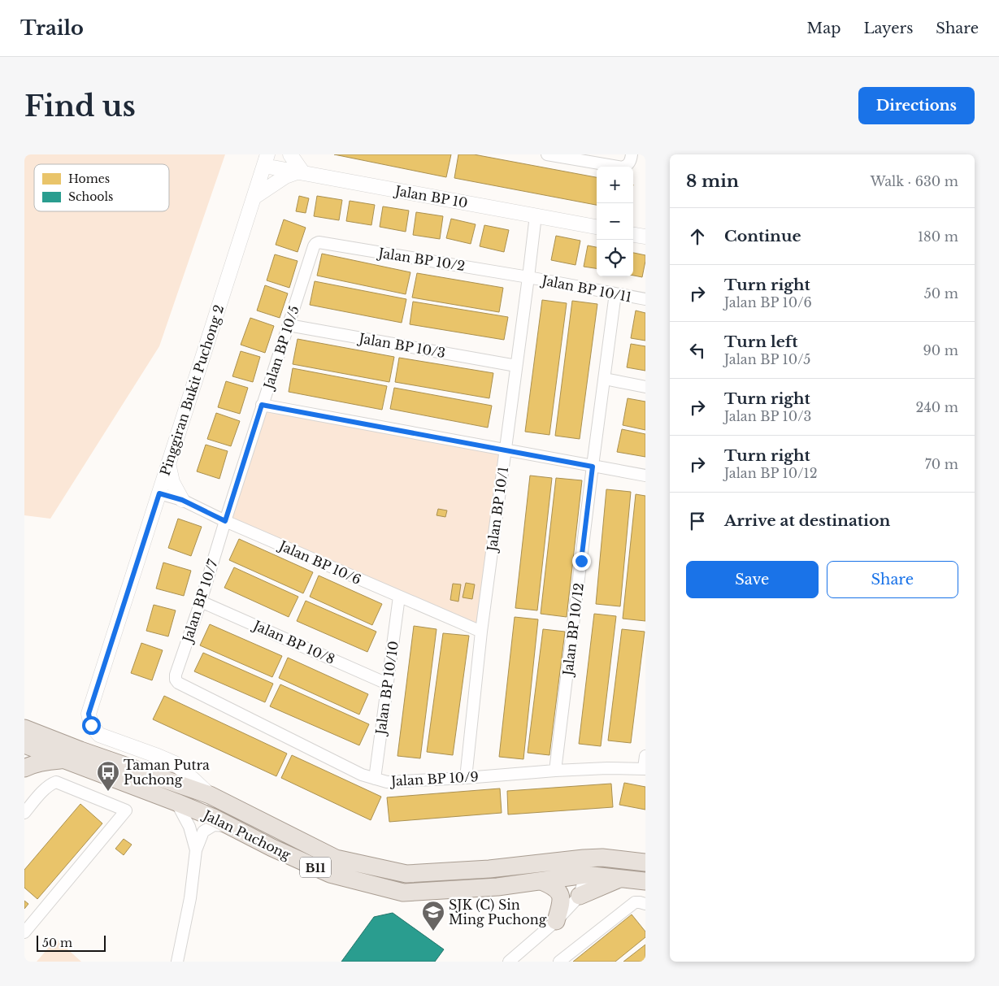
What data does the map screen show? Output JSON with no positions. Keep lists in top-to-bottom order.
{
  "streets": {
    "main road": ["Jalan Puchong", "B11"],
    "street": [
      "Jalan BP 10",
      "Jalan BP 10/2",
      "Jalan BP 10/11",
      "Jalan BP 10/3",
      "Jalan BP 10/5",
      "Pinggiran Bukit Puchong 2",
      "Jalan BP 10/1",
      "Jalan BP 10/6",
      "Jalan BP 10/7",
      "Jalan BP 10/12",
      "Jalan BP 10/8",
      "Jalan BP 10/10",
      "Jalan BP 10/9"
    ]
  },
  "crossings": [
    ["Jalan BP 10", "Pinggiran Bukit Puchong 2"],
    ["Jalan BP 10", "Jalan BP 10/1"],
    ["Jalan BP 10/2", "Jalan BP 10/11"],
    ["Jalan BP 10/2", "Jalan BP 10/5"],
    ["Jalan BP 10/2", "Jalan BP 10/1"],
    ["Jalan BP 10/11", "Jalan BP 10/1"],
    ["Jalan BP 10/11", "Jalan BP 10/12"],
    ["Jalan BP 10/3", "Jalan BP 10/5"],
    ["Jalan BP 10/3", "Jalan BP 10/1"],
    ["Jalan BP 10/5", "Jalan BP 10/6"],
    ["Jalan BP 10/5", "Jalan BP 10/7"],
    ["Pinggiran Bukit Puchong 2", "Jalan BP 10/6"],
    ["Pinggiran Bukit Puchong 2", "Jalan Puchong"],
    ["Jalan BP 10/1", "Jalan BP 10/6"],
    ["Jalan BP 10/1", "Jalan BP 10/9"],
    ["Jalan BP 10/6", "Jalan BP 10/7"],
    ["Jalan BP 10/6", "Jalan BP 10/10"],
    ["Jalan BP 10/7", "Jalan BP 10/8"],
    ["Jalan BP 10/7", "Jalan BP 10/9"],
    ["Jalan BP 10/12", "Jalan BP 10/9"],
    ["Jalan BP 10/8", "Jalan BP 10/10"],
    ["Jalan BP 10/10", "Jalan BP 10/9"]
  ],
  "places": {
    "bus stop": ["Taman Putra Puchong"],
    "school or university": ["SJK (C) Sin Ming Puchong"]
  },
  "legend": ["Homes", "Schools"],
  "scale_bar": "50 m",
  "page": {
    "header": "Trailo",
    "nav": ["Map", "Layers", "Share"],
    "buttons": [
      "Directions",
      ["Save", "Share"]
    ],
    "title": "Find us",
    "heading": ["8 min", "Walk · 630 m"],
    "map_buttons": ["+", "−"],
    "list": [
      ["Continue", "180 m"],
      ["Turn right", "Jalan BP 10/6", "50 m"],
      ["Turn left", "Jalan BP 10/5", "90 m"],
      ["Turn right", "Jalan BP 10/3", "240 m"],
      ["Turn right", "Jalan BP 10/12", "70 m"],
      "Arrive at destination"
    ],
    "scale": "50 m"
  }
}
